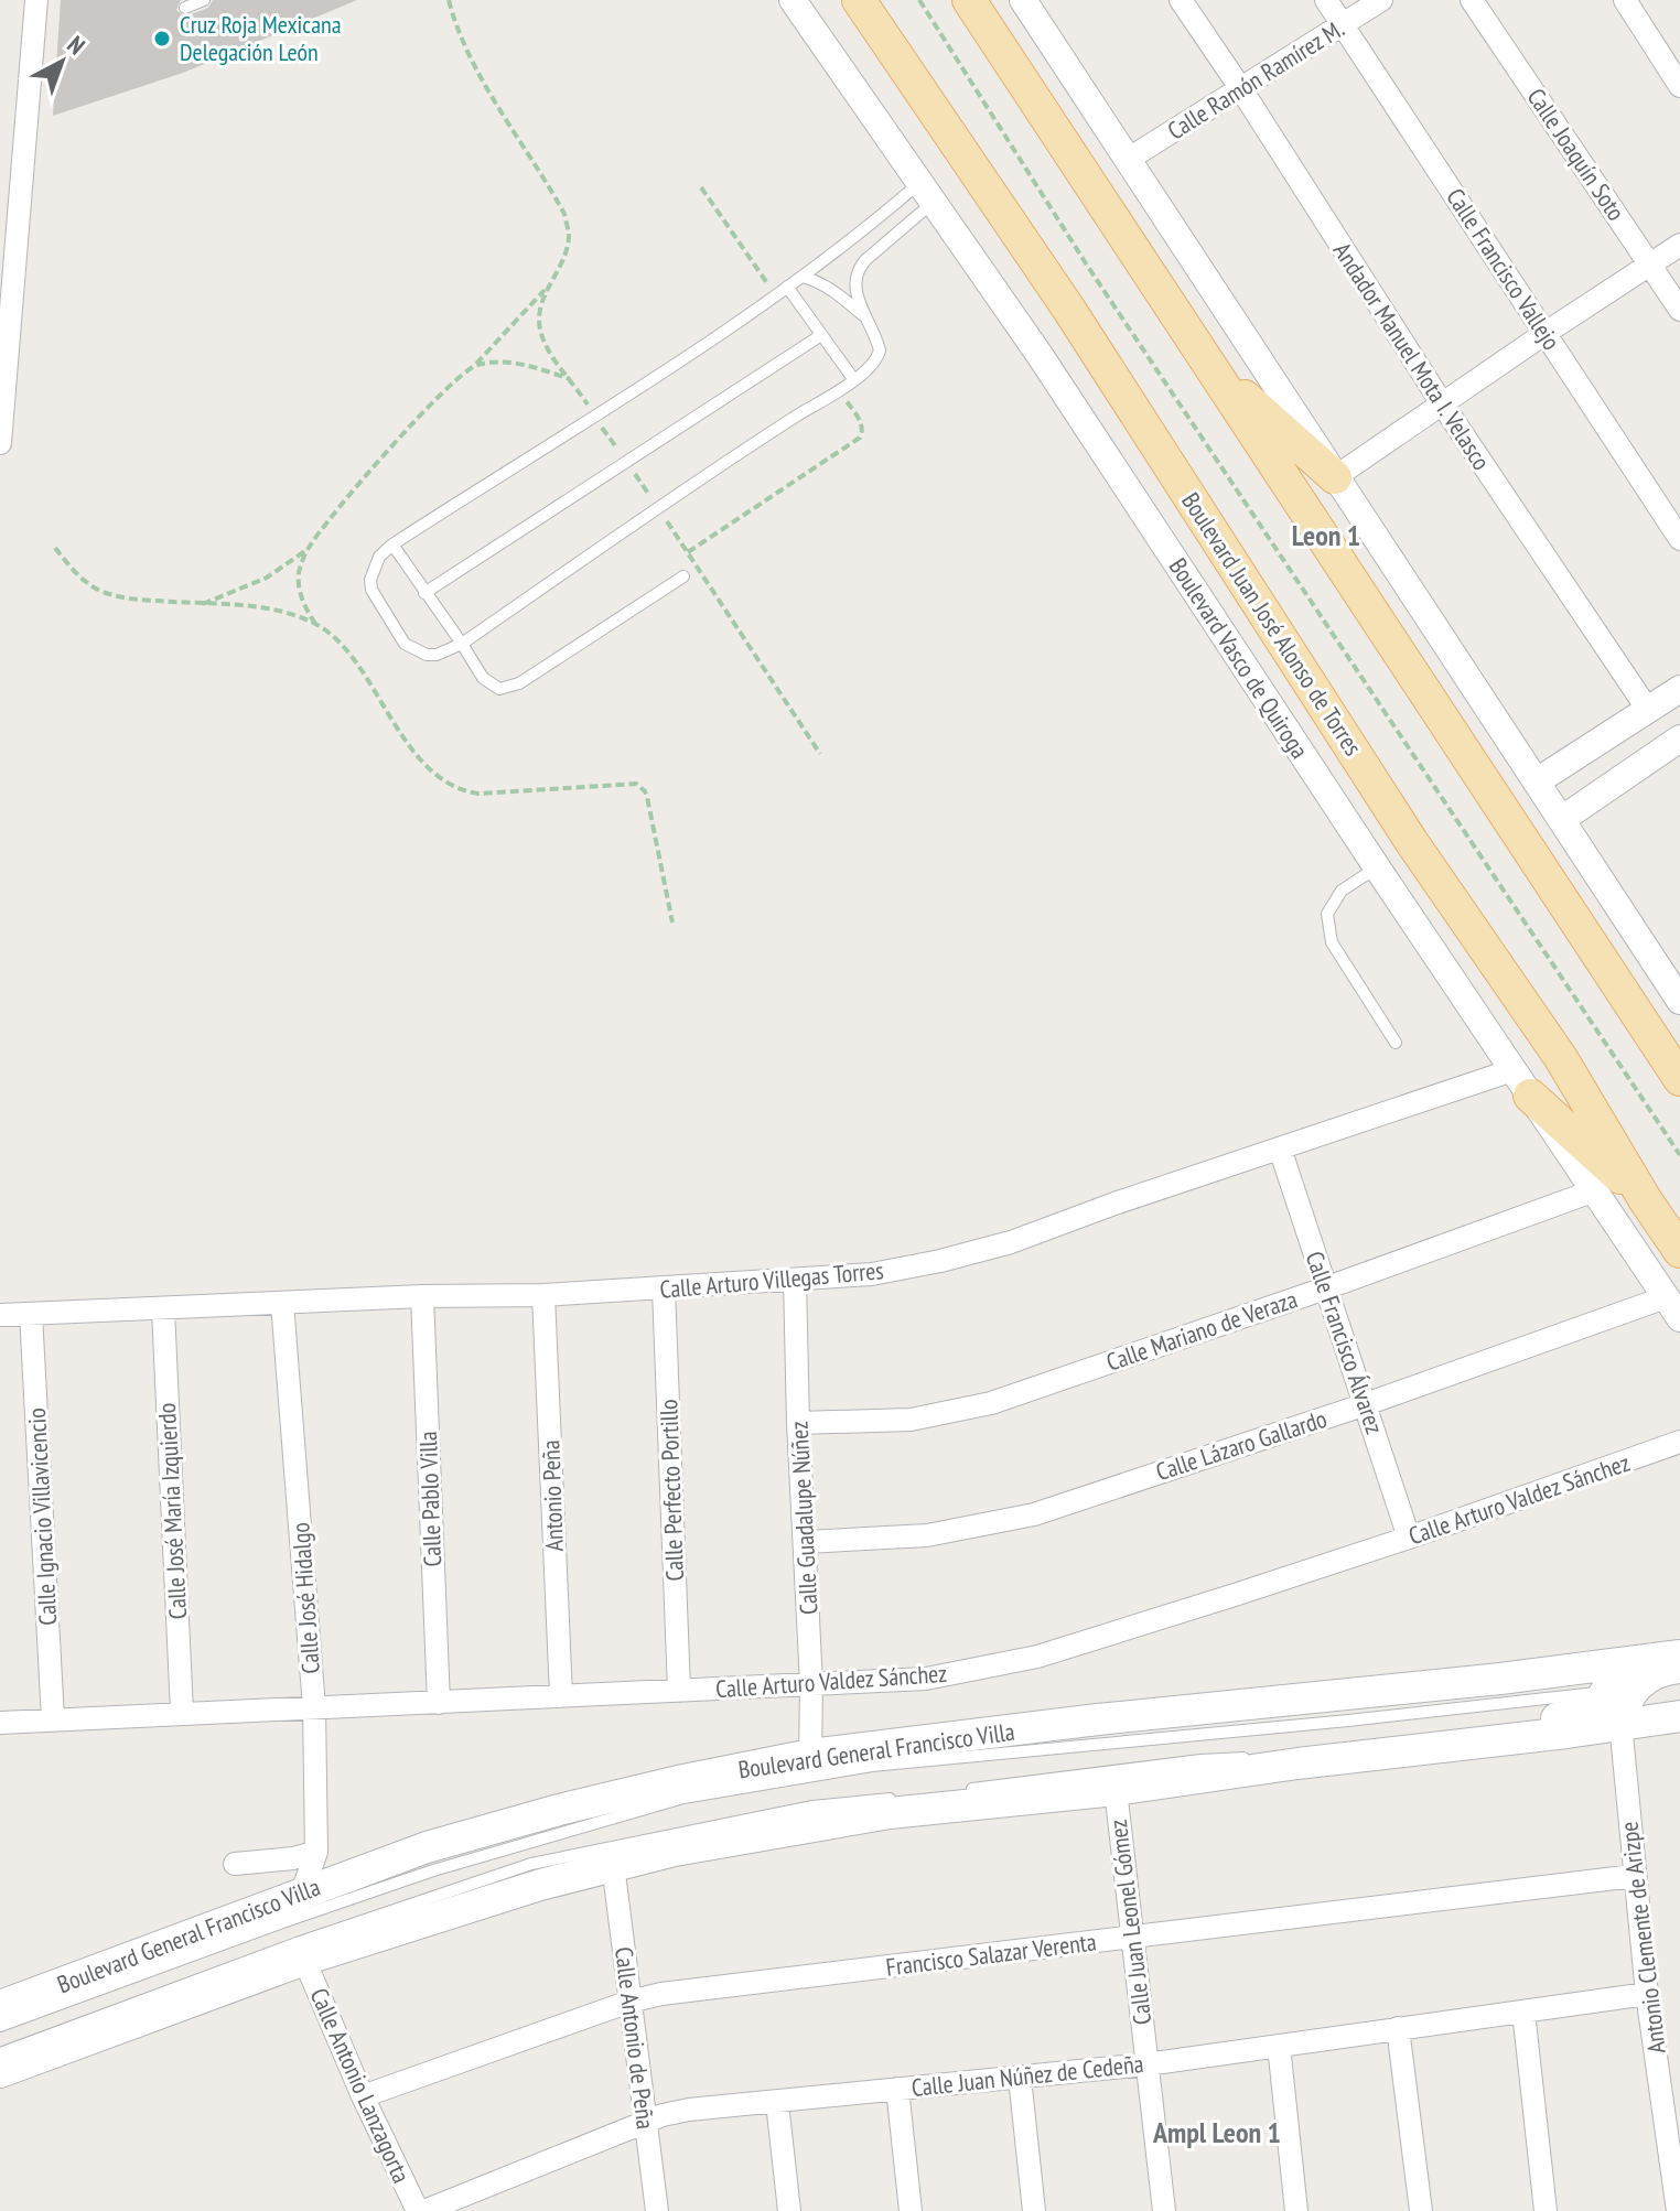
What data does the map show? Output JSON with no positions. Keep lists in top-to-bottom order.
{
  "streets": {
    "main road": ["Boulevard Juan José Alonso de Torres", "Boulevard General Francisco Villa"],
    "street": [
      "Calle Ramón Ramírez M.",
      "Calle Joaquín Soto",
      "Calle Francisco Vallejo",
      "Andador Manuel Mota I. Velasco",
      "Boulevard Vasco de Quiroga",
      "Calle Arturo Villegas Torres",
      "Calle Mariano de Veraza",
      "Calle Francisco Álvarez",
      "Calle Lázaro Gallardo",
      "Calle Perfecto Portillo",
      "Antonio Peña",
      "Calle Pablo Villa",
      "Calle Arturo Valdez Sánchez",
      "Calle José María Izquierdo",
      "Calle Ignacio Villavicencio",
      "Calle Guadalupe Núñez",
      "Calle José Hidalgo",
      "Calle Juan Leonel Gómez",
      "Antonio Clemente de Arizpe",
      "Francisco Salazar Verenta",
      "Calle Antonio de Peña",
      "Calle Juan Núñez de Cedeña",
      "Calle Antonio Lanzagorta"
    ]
  },
  "crossings": [
    ["Calle Ramón Ramírez M.", "Calle Francisco Vallejo"],
    ["Calle Ramón Ramírez M.", "Andador Manuel Mota I. Velasco"],
    ["Boulevard Vasco de Quiroga", "Calle Arturo Villegas Torres"],
    ["Boulevard Vasco de Quiroga", "Calle Mariano de Veraza"],
    ["Boulevard Vasco de Quiroga", "Calle Lázaro Gallardo"],
    ["Calle Arturo Villegas Torres", "Calle Francisco Álvarez"],
    ["Calle Arturo Villegas Torres", "Calle Perfecto Portillo"],
    ["Calle Arturo Villegas Torres", "Antonio Peña"],
    ["Calle Arturo Villegas Torres", "Calle Pablo Villa"],
    ["Calle Arturo Villegas Torres", "Calle José María Izquierdo"],
    ["Calle Arturo Villegas Torres", "Calle Ignacio Villavicencio"],
    ["Calle Arturo Villegas Torres", "Calle Guadalupe Núñez"],
    ["Calle Arturo Villegas Torres", "Calle José Hidalgo"],
    ["Calle Mariano de Veraza", "Calle Francisco Álvarez"],
    ["Calle Mariano de Veraza", "Calle Guadalupe Núñez"],
    ["Calle Francisco Álvarez", "Calle Lázaro Gallardo"],
    ["Calle Francisco Álvarez", "Calle Arturo Valdez Sánchez"],
    ["Calle Lázaro Gallardo", "Calle Guadalupe Núñez"],
    ["Calle Perfecto Portillo", "Calle Arturo Valdez Sánchez"],
    ["Antonio Peña", "Calle Arturo Valdez Sánchez"],
    ["Calle Pablo Villa", "Calle Arturo Valdez Sánchez"],
    ["Calle Arturo Valdez Sánchez", "Calle José María Izquierdo"],
    ["Calle Arturo Valdez Sánchez", "Calle Ignacio Villavicencio"],
    ["Calle Arturo Valdez Sánchez", "Calle Guadalupe Núñez"],
    ["Calle Arturo Valdez Sánchez", "Calle José Hidalgo"],
    ["Calle Guadalupe Núñez", "Boulevard General Francisco Villa"],
    ["Calle José Hidalgo", "Boulevard General Francisco Villa"],
    ["Calle Juan Leonel Gómez", "Francisco Salazar Verenta"],
    ["Calle Juan Leonel Gómez", "Calle Juan Núñez de Cedeña"],
    ["Antonio Clemente de Arizpe", "Francisco Salazar Verenta"],
    ["Antonio Clemente de Arizpe", "Calle Juan Núñez de Cedeña"],
    ["Francisco Salazar Verenta", "Calle Antonio de Peña"],
    ["Francisco Salazar Verenta", "Calle Antonio Lanzagorta"],
    ["Calle Antonio de Peña", "Calle Juan Núñez de Cedeña"]
  ],
  "districts": ["Leon 1", "Ampl Leon 1"],
  "places": ["Cruz Roja Mexicana Delegación León"],
  "north": "top right"
}
